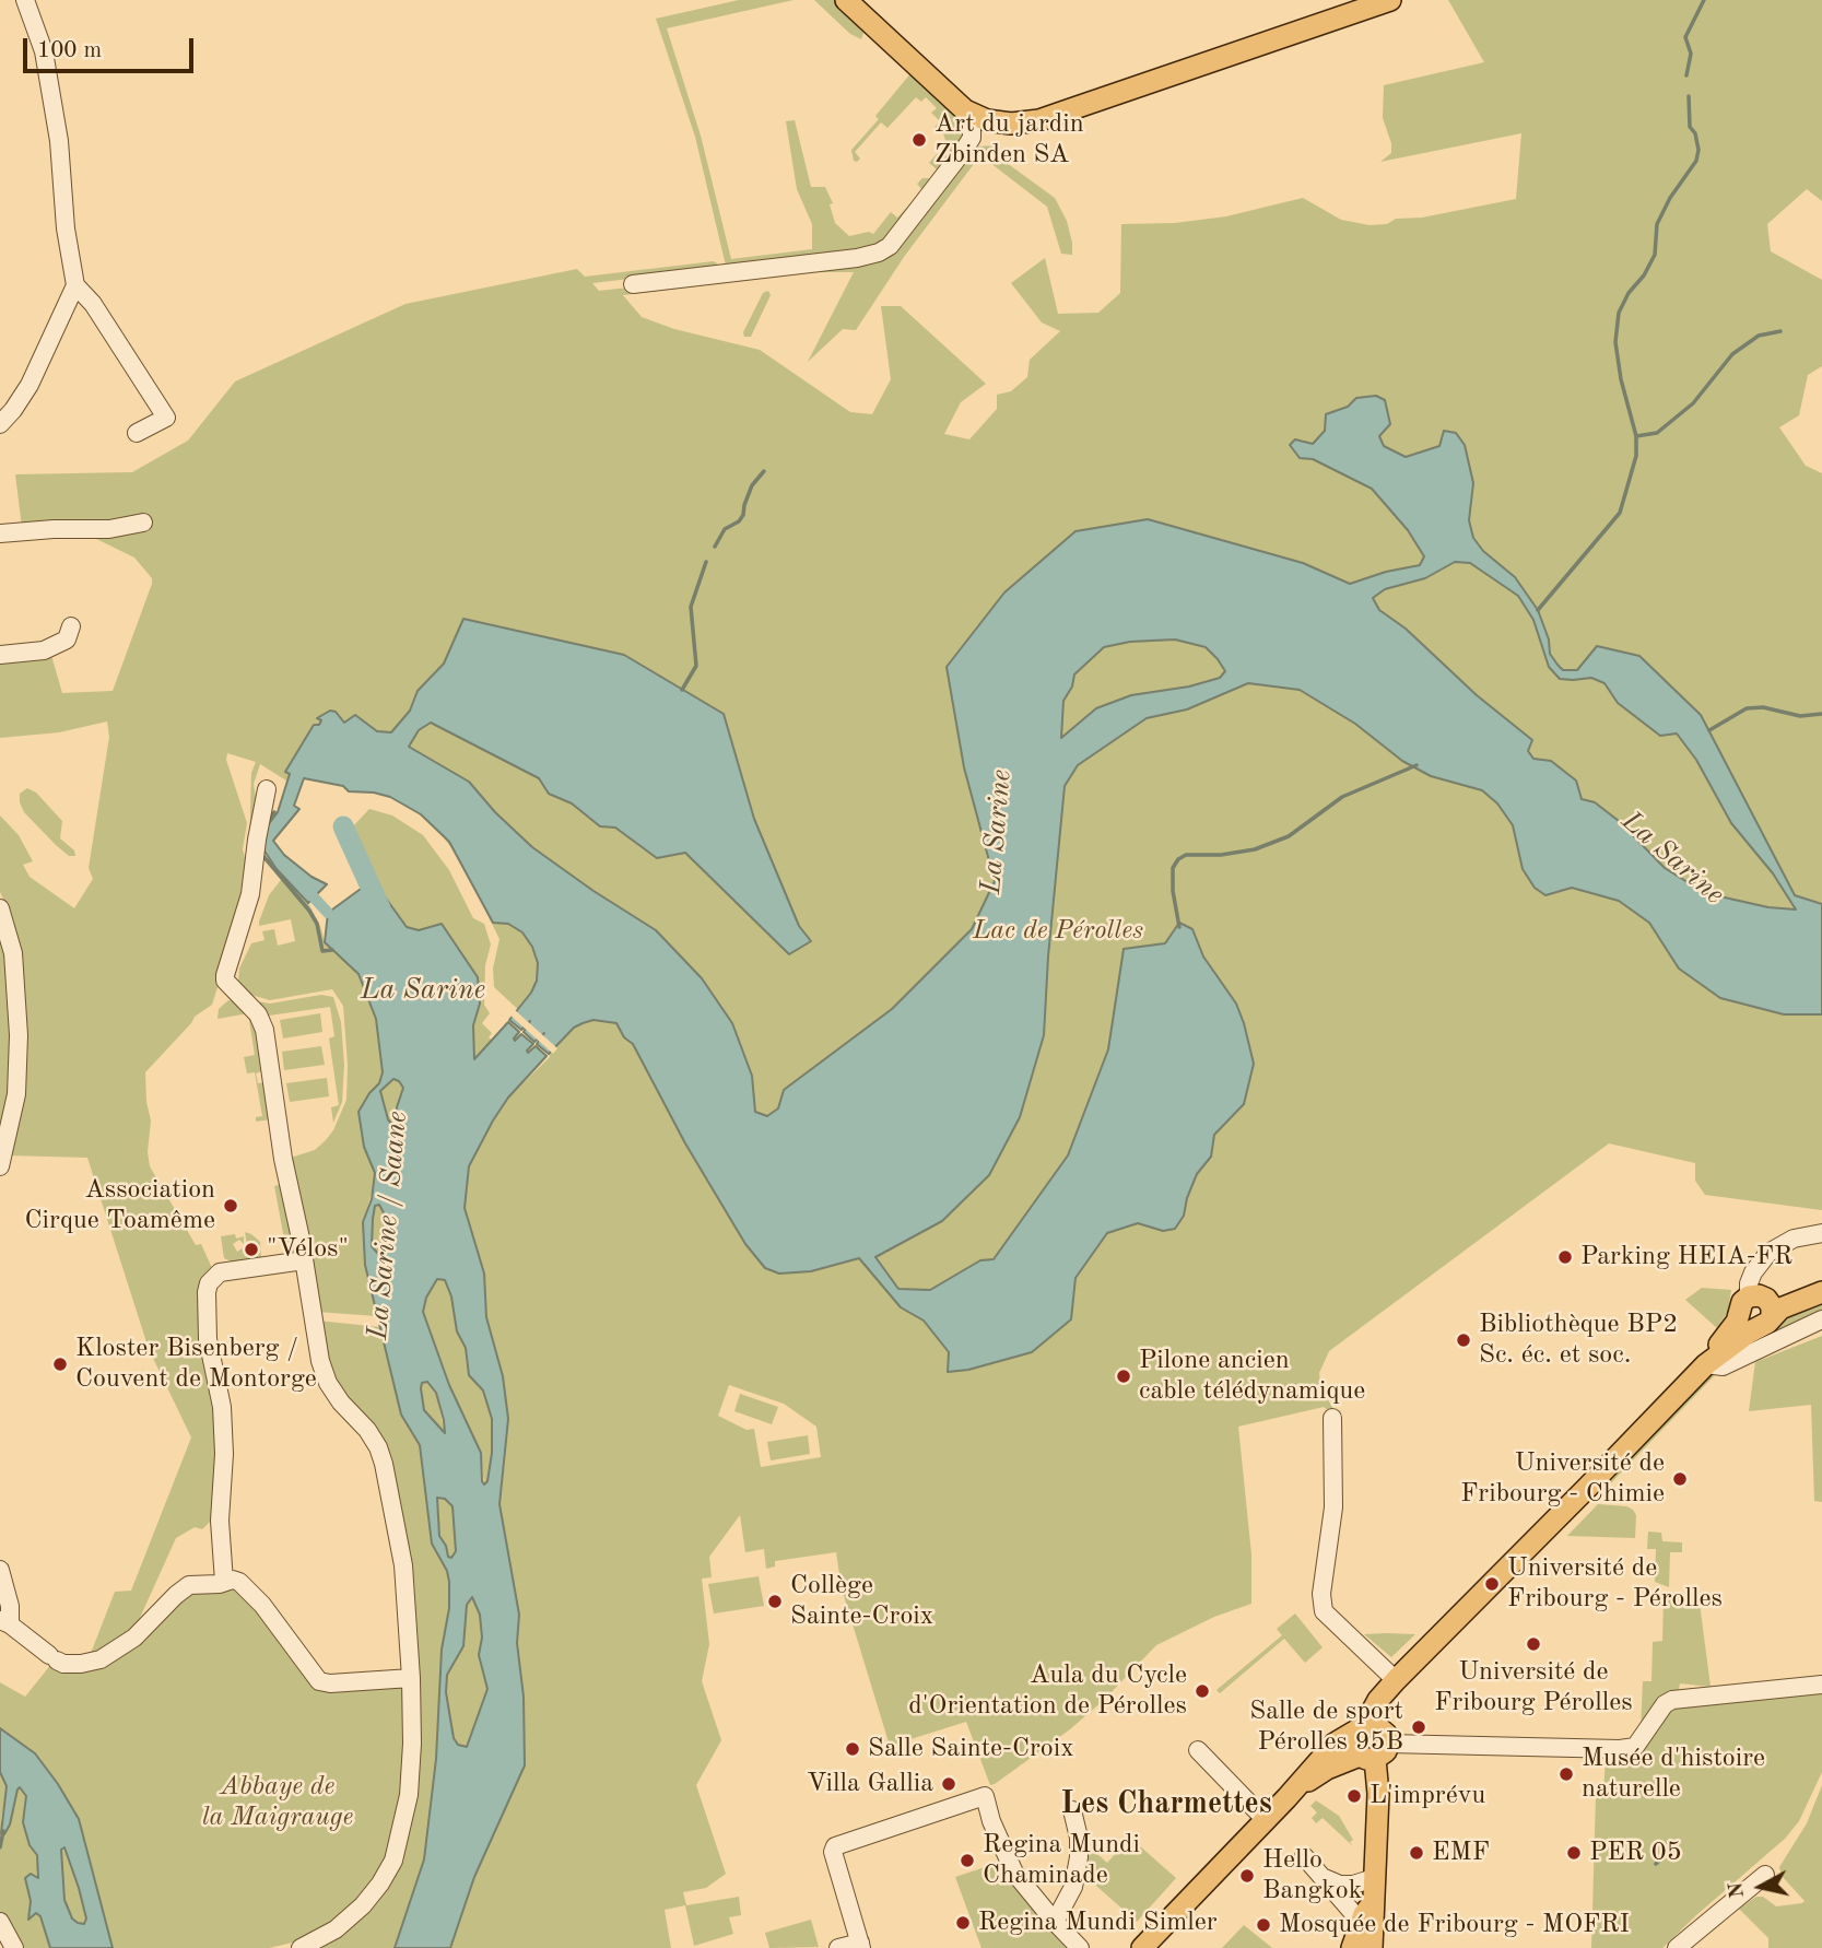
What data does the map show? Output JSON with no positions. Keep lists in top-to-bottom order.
{
  "districts": ["Les Charmettes"],
  "water": ["La Sarine", "La Sarine / Saane"],
  "parks": ["Lac de Pérolles", "Abbaye de la Maigrauge"],
  "places": [
    "Art du jardin Zbinden SA",
    "Association Cirque Toamême",
    "\"Vélos\"",
    "Parking HEIA-FR",
    "Bibliothèque BP2 Sc. éc. et soc.",
    "Kloster Bisenberg / Couvent de Montorge",
    "Pilone ancien cable télédynamique",
    "Université de Fribourg - Chimie",
    "Université de Fribourg - Pérolles",
    "Collège Sainte-Croix",
    "Université de Fribourg Pérolles",
    "Aula du Cycle d'Orientation de Pérolles",
    "Salle de sport Pérolles 95B",
    "Salle Sainte-Croix",
    "Musée d'histoire naturelle",
    "Villa Gallia",
    "L'imprévu",
    "EMF",
    "PER 05",
    "Regina Mundi Chaminade",
    "Hello Bangkok",
    "Regina Mundi Simler",
    "Mosquée de Fribourg - MOFRI"
  ],
  "scale_bar": "100 m",
  "north": "left"
}
